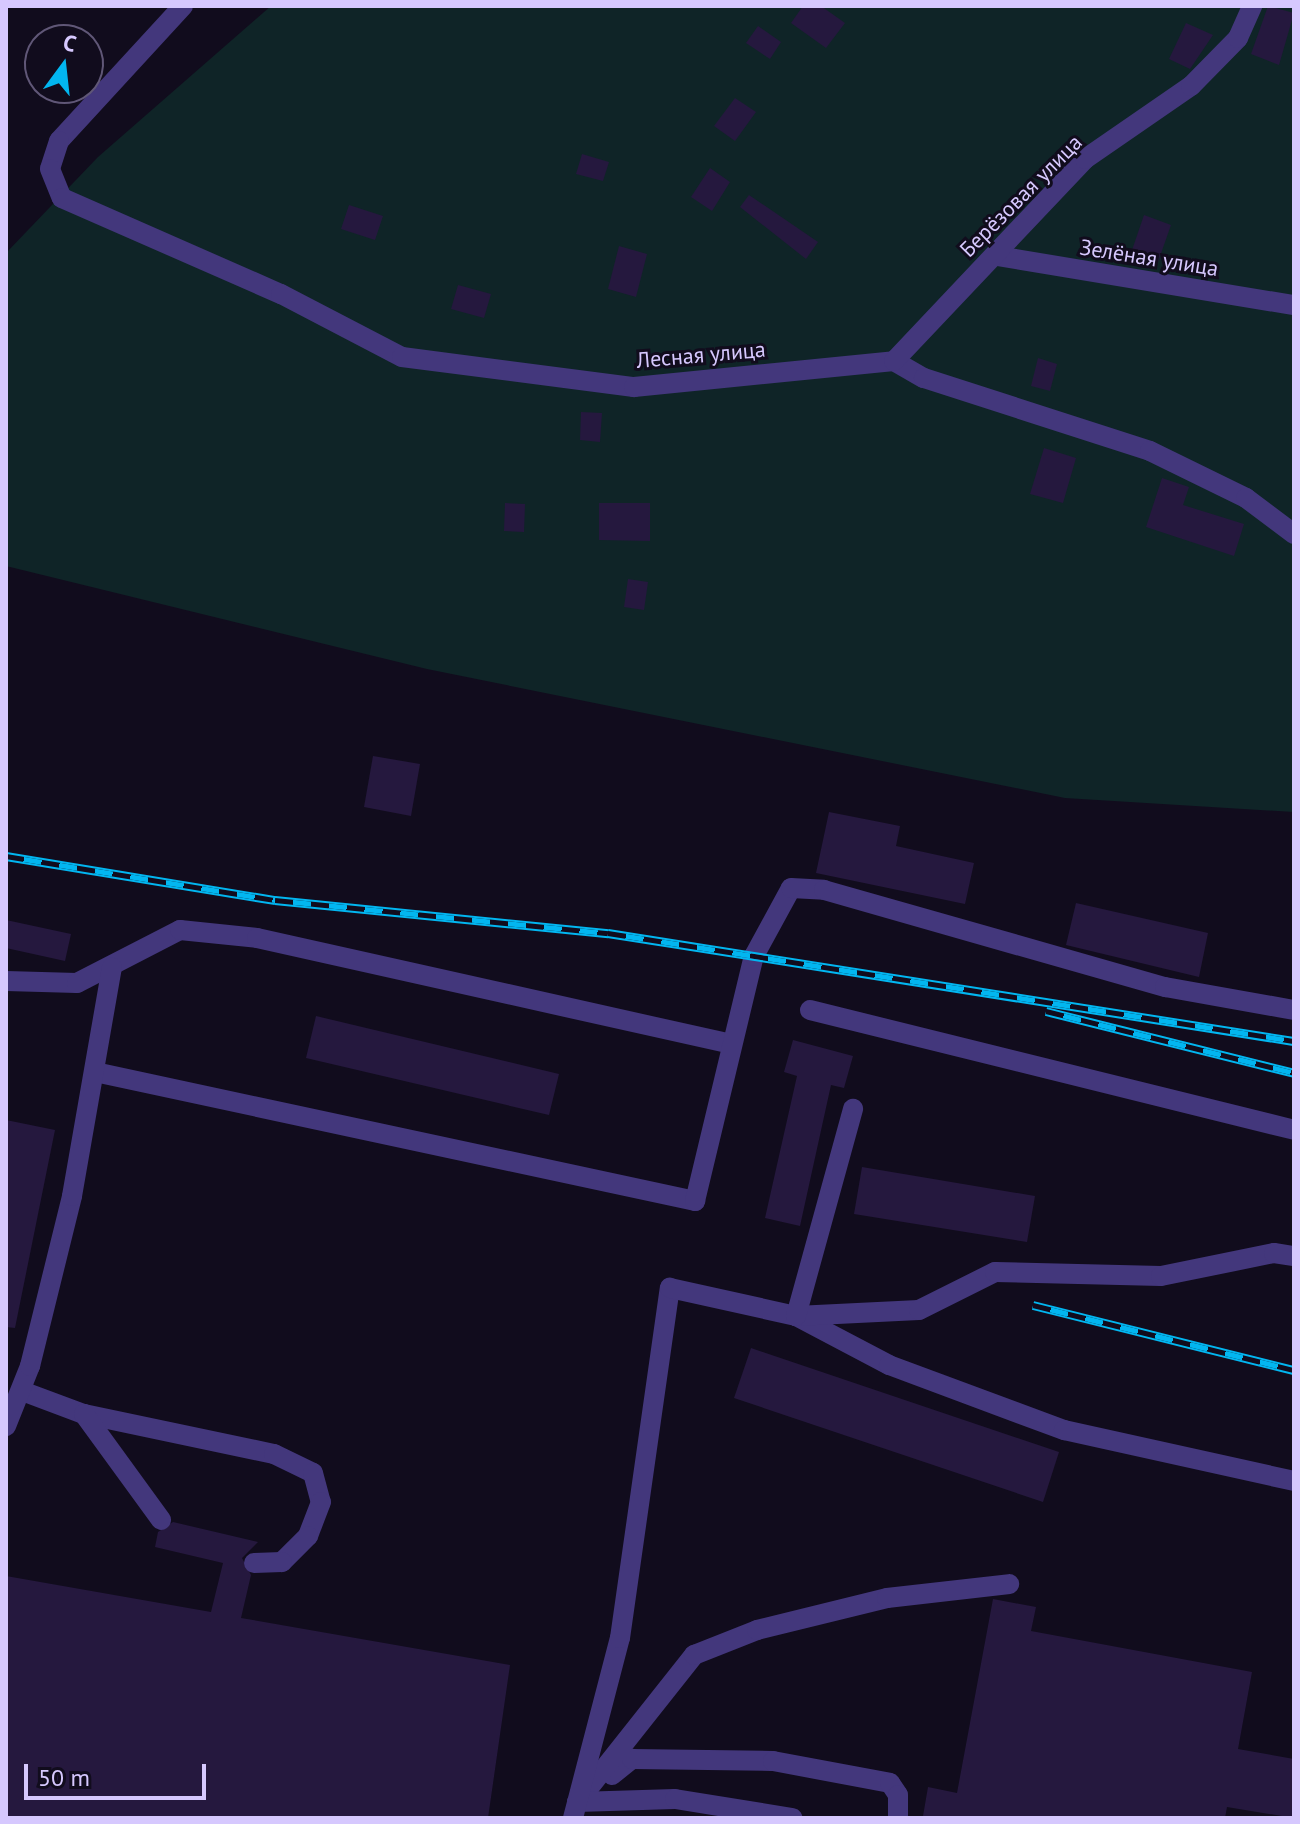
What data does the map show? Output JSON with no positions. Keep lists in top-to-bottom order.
{
  "streets": {
    "street": ["Берёзовая улица", "Зелёная улица", "Лесная улица"]
  },
  "crossings": [
    ["Берёзовая улица", "Зелёная улица"],
    ["Берёзовая улица", "Лесная улица"]
  ],
  "scale_bar": "50 m",
  "north": "top"
}
